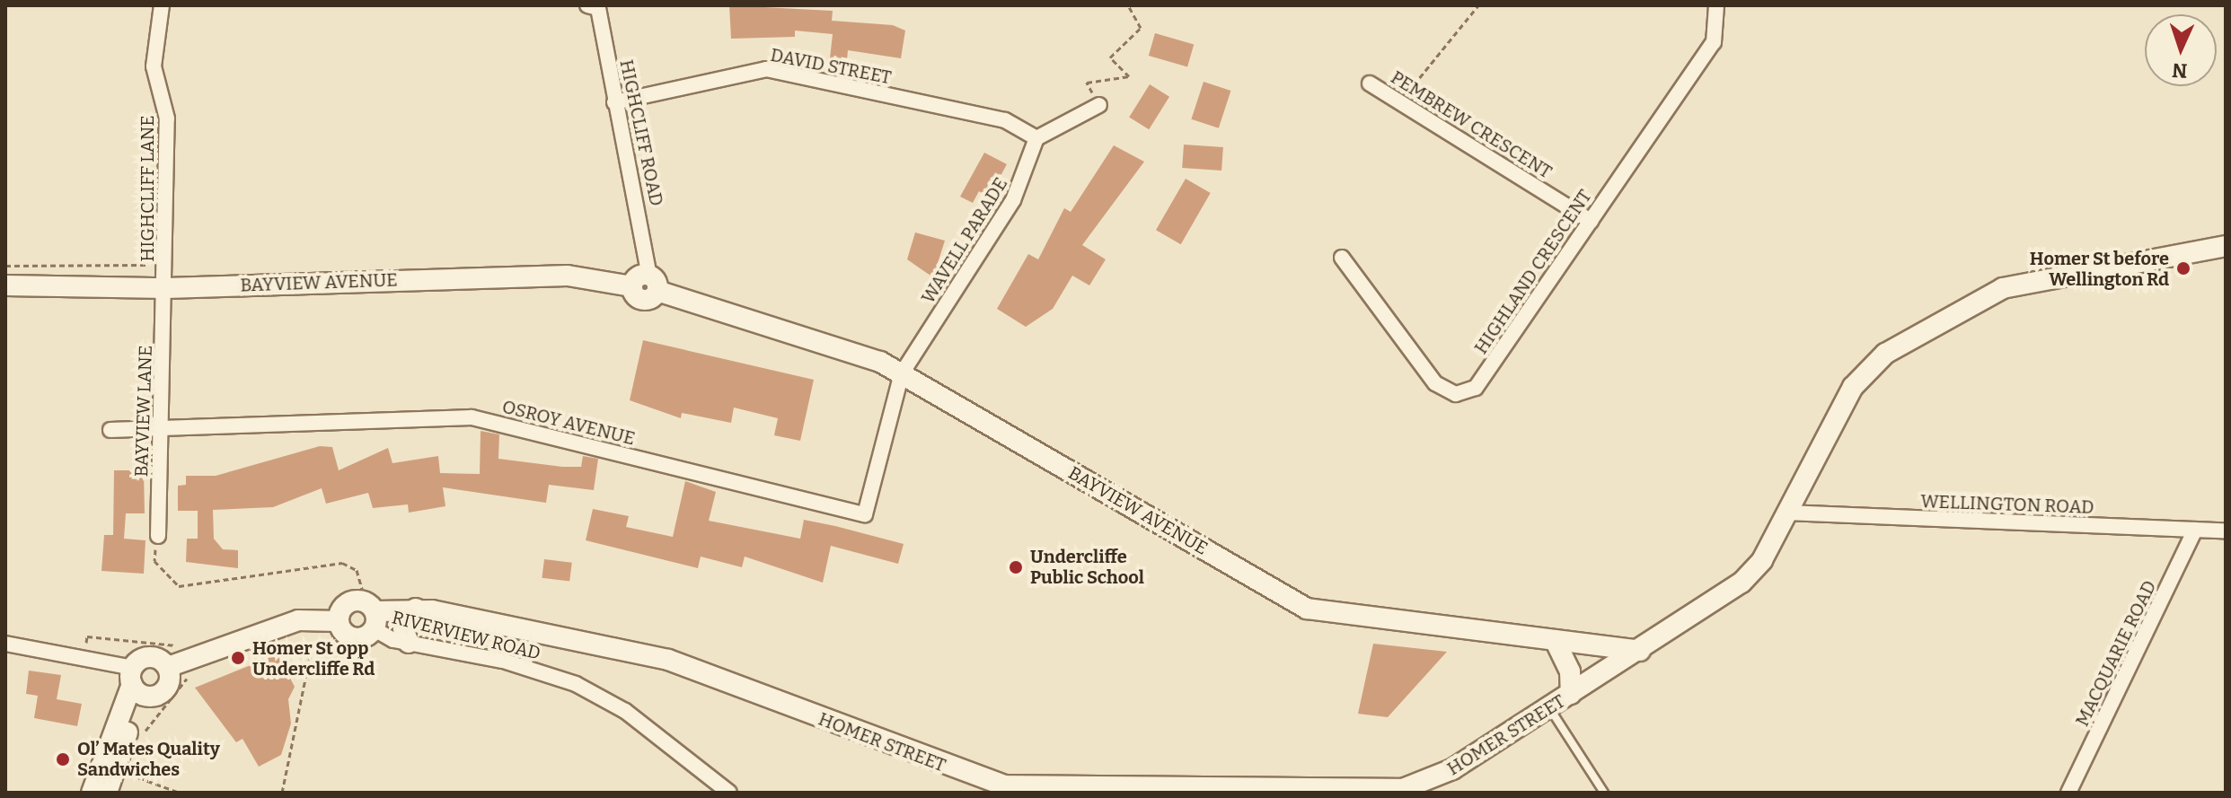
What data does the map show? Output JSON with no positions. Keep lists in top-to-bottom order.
{
  "streets": {
    "main road": ["BAYVIEW AVENUE", "HOMER STREET"],
    "street": [
      "DAVID STREET",
      "PEMBREW CRESCENT",
      "HIGHCLIFF ROAD",
      "HIGHCLIFF LANE",
      "WAVELL PARADE",
      "HIGHLAND CRESCENT",
      "BAYVIEW LANE",
      "OSROY AVENUE",
      "WELLINGTON ROAD",
      "RIVERVIEW ROAD",
      "MACQUARIE ROAD"
    ]
  },
  "crossings": [
    ["DAVID STREET", "HIGHCLIFF ROAD"],
    ["DAVID STREET", "WAVELL PARADE"],
    ["PEMBREW CRESCENT", "HIGHLAND CRESCENT"],
    ["HIGHCLIFF ROAD", "BAYVIEW AVENUE"],
    ["HIGHCLIFF LANE", "BAYVIEW AVENUE"],
    ["HIGHCLIFF LANE", "BAYVIEW LANE"],
    ["WAVELL PARADE", "BAYVIEW AVENUE"],
    ["WAVELL PARADE", "OSROY AVENUE"],
    ["BAYVIEW AVENUE", "BAYVIEW LANE"],
    ["BAYVIEW AVENUE", "OSROY AVENUE"],
    ["BAYVIEW AVENUE", "HOMER STREET"],
    ["BAYVIEW LANE", "OSROY AVENUE"],
    ["WELLINGTON ROAD", "MACQUARIE ROAD"],
    ["WELLINGTON ROAD", "HOMER STREET"],
    ["RIVERVIEW ROAD", "HOMER STREET"]
  ],
  "places": [
    "Homer St before Wellington Rd",
    "Undercliffe Public School",
    "Homer St opp Undercliffe Rd",
    "Ol’ Mates Quality Sandwiches"
  ],
  "north": "bottom"
}
